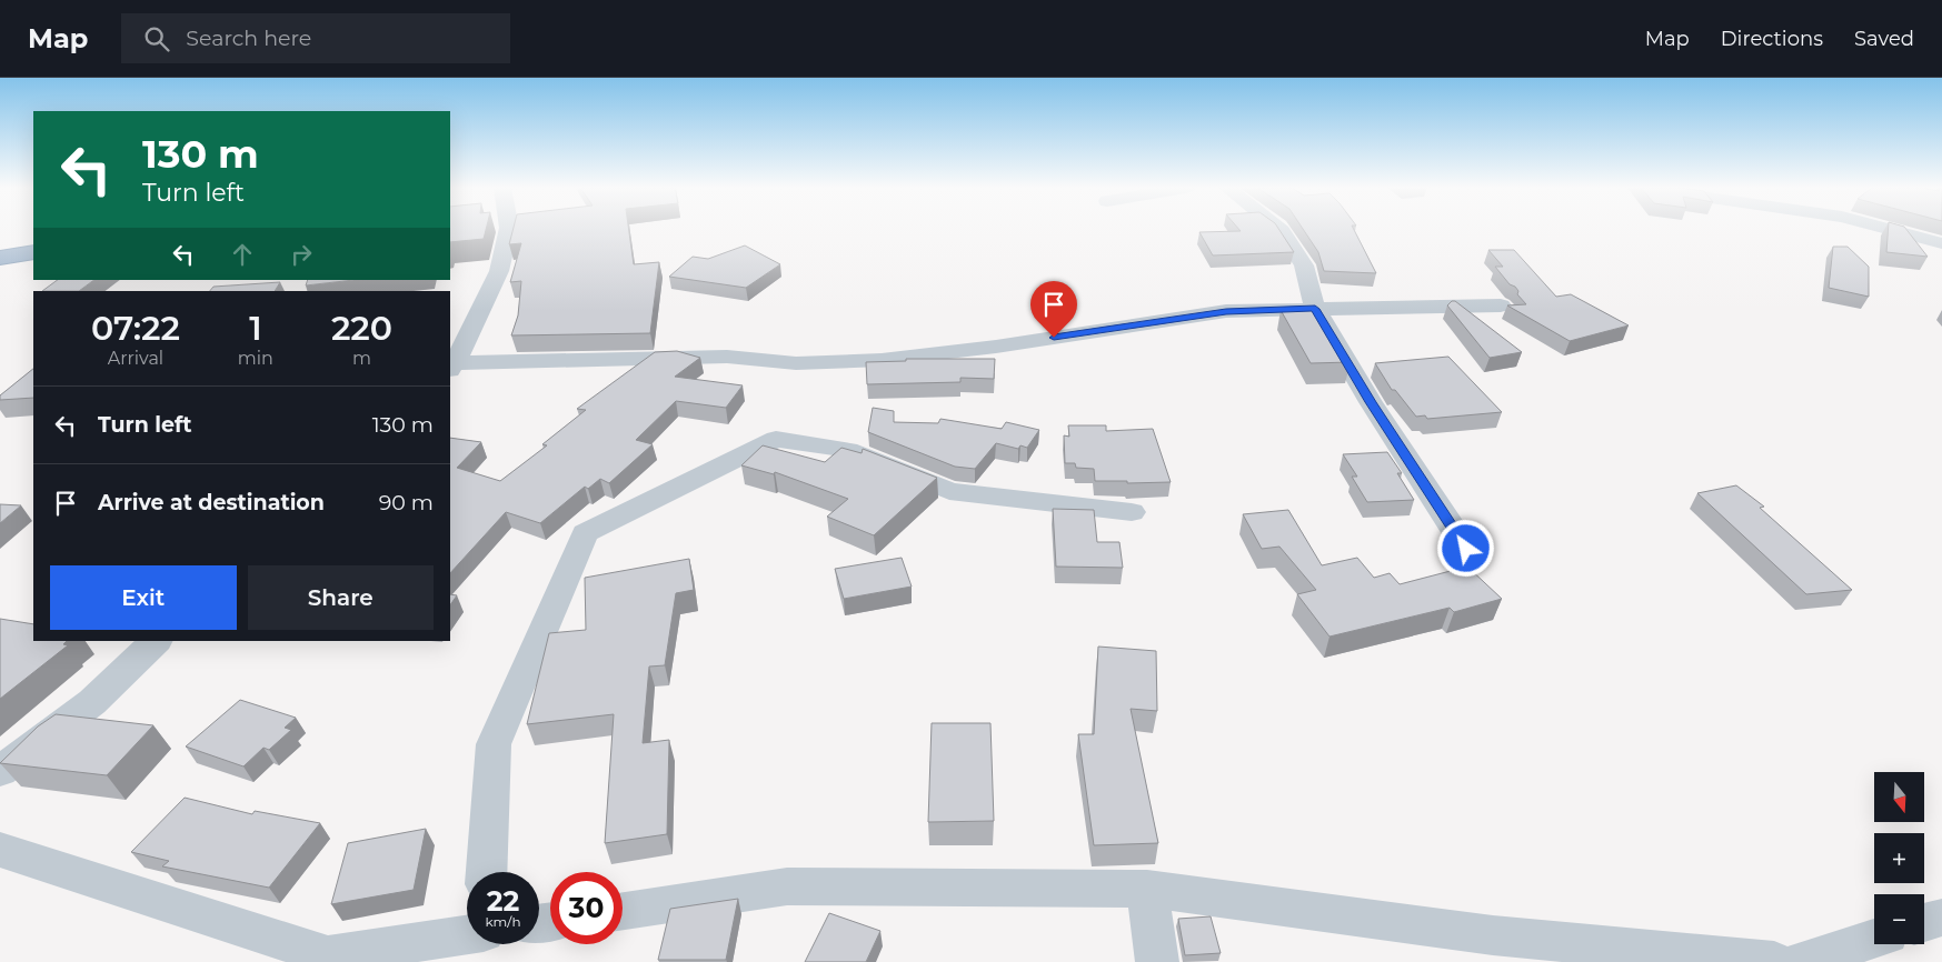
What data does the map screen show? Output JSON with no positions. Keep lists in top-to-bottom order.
{
  "north": "bottom",
  "page": {
    "header": "Map",
    "search": "Search here",
    "nav": ["Map", "Directions", "Saved"],
    "turn": ["130 m", "Turn left"],
    "eta": [
      "07:22",
      "Arrival",
      "1",
      "min",
      "220",
      "m"
    ],
    "list": [
      {
        "name": "Turn left",
        "value": "130 m"
      },
      {
        "name": "Arrive at destination",
        "value": "90 m"
      }
    ],
    "buttons": ["Exit", "Share"],
    "map_buttons": ["+", "−"],
    "speed": "22 km/h",
    "limit": "30"
  }
}
